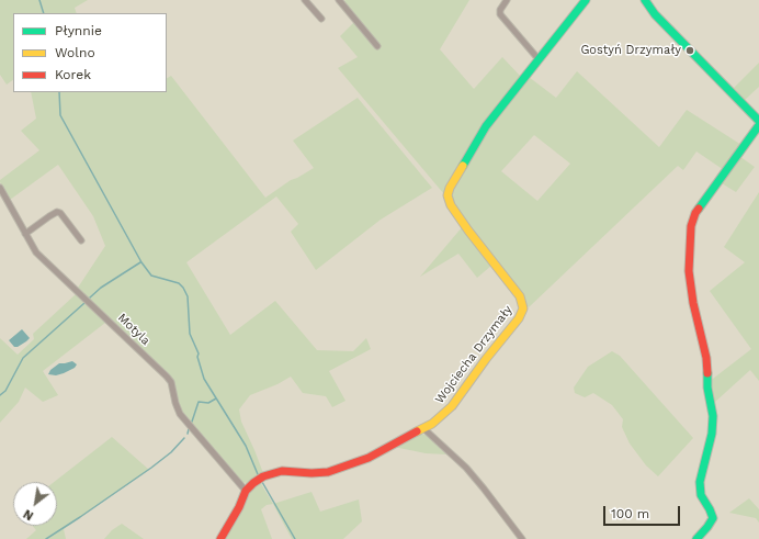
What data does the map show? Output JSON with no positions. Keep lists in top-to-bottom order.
{
  "streets": {
    "street": ["Motyla", "Wojciecha Drzymały"]
  },
  "crossings": [
    ["Motyla", "Wojciecha Drzymały"]
  ],
  "places": ["Gostyń Drzymały"],
  "legend": ["Płynnie", "Wolno", "Korek"],
  "scale_bar": "100 m",
  "north": "bottom left"
}
